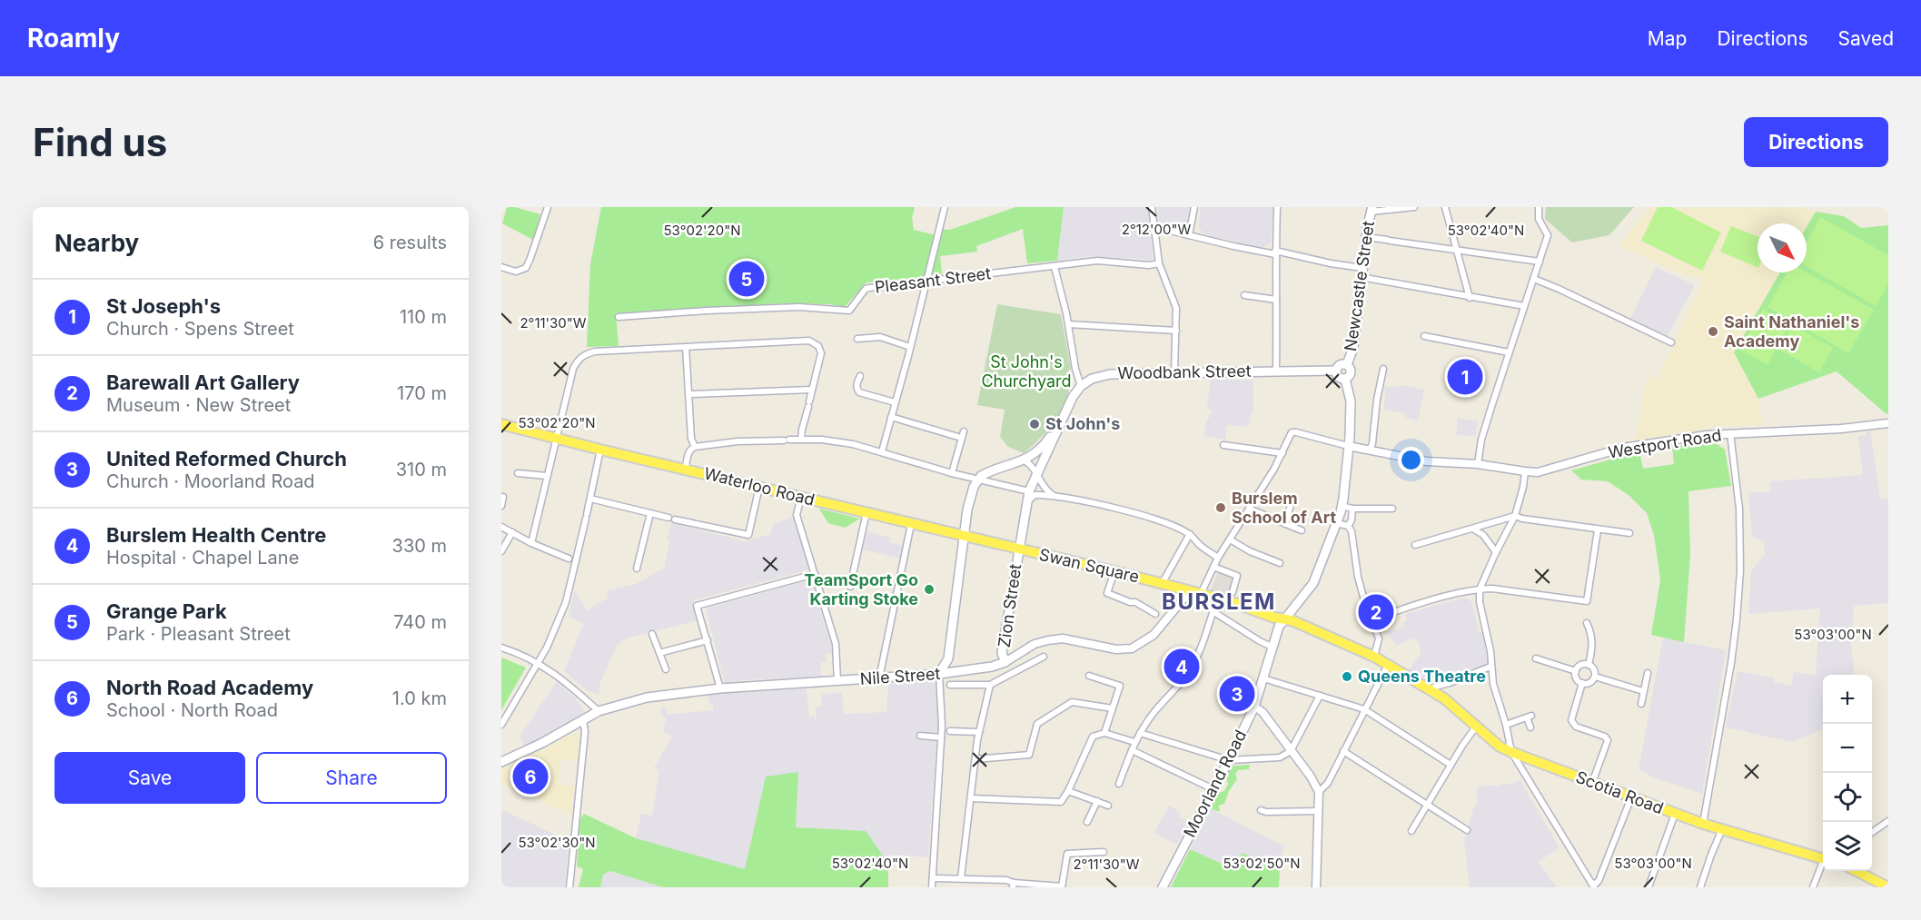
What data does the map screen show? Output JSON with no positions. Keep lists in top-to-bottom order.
{
  "streets": {
    "main road": [
      "Newcastle Street",
      "Woodbank Street",
      "Waterloo Road",
      "Swan Square",
      "Zion Street",
      "Nile Street",
      "Moorland Road",
      "Scotia Road"
    ],
    "street": ["Pleasant Street", "Westport Road"]
  },
  "crossings": [
    ["Newcastle Street", "Woodbank Street"],
    ["Newcastle Street", "Moorland Road"],
    ["Woodbank Street", "Moorland Road"],
    ["Westport Road", "Moorland Road"],
    ["Waterloo Road", "Swan Square"],
    ["Waterloo Road", "Zion Street"],
    ["Swan Square", "Zion Street"],
    ["Swan Square", "Nile Street"],
    ["Swan Square", "Moorland Road"],
    ["Swan Square", "Scotia Road"],
    ["Zion Street", "Nile Street"]
  ],
  "districts": ["BURSLEM"],
  "parks": ["St John's Churchyard"],
  "places": [
    "Saint Nathaniel's Academy",
    "St John's",
    "Burslem School of Art",
    "TeamSport Go Karting Stoke",
    "Queens Theatre"
  ],
  "north": "bottom right",
  "page": {
    "header": "Roamly",
    "nav": ["Map", "Directions", "Saved"],
    "buttons": [
      "Directions",
      ["Save", "Share"]
    ],
    "title": "Find us",
    "heading": ["Nearby", "6 results"],
    "pins": [
      "5",
      "1",
      "2",
      "4",
      "3",
      "6"
    ],
    "list": [
      {
        "mark": "1",
        "name": "St Joseph's",
        "note": "Church · Spens Street",
        "value": "110 m"
      },
      {
        "mark": "2",
        "name": "Barewall Art Gallery",
        "note": "Museum · New Street",
        "value": "170 m"
      },
      {
        "mark": "3",
        "name": "United Reformed Church",
        "note": "Church · Moorland Road",
        "value": "310 m"
      },
      {
        "mark": "4",
        "name": "Burslem Health Centre",
        "note": "Hospital · Chapel Lane",
        "value": "330 m"
      },
      {
        "mark": "5",
        "name": "Grange Park",
        "note": "Park · Pleasant Street",
        "value": "740 m"
      },
      {
        "mark": "6",
        "name": "North Road Academy",
        "note": "School · North Road",
        "value": "1.0 km"
      }
    ],
    "map_buttons": ["+", "−"]
  },
  "coordinates": [
    "2°12'00\"W",
    "53°02'20\"N",
    "53°02'40\"N",
    "2°11'30\"W",
    "53°03'00\"N",
    "53°02'30\"N",
    "53°02'50\"N"
  ]
}
